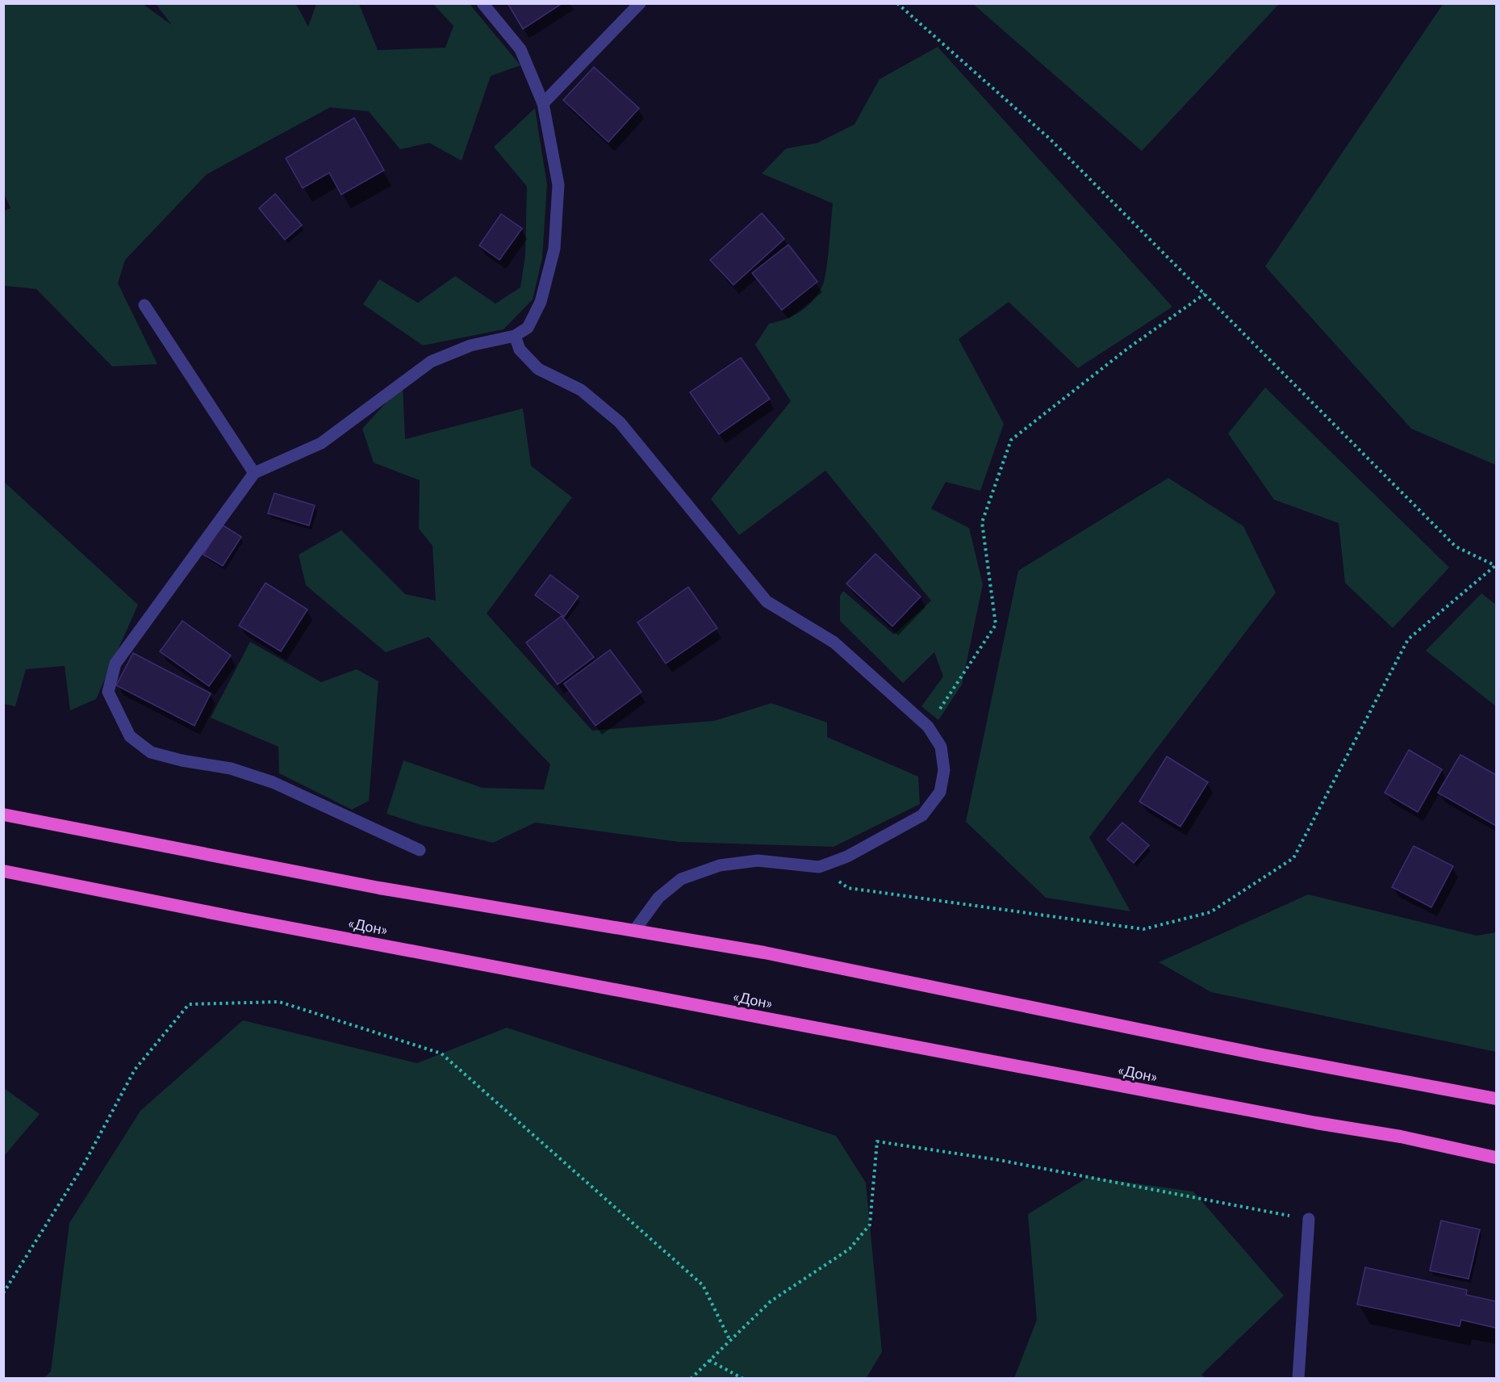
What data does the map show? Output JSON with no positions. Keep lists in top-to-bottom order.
{
  "streets": {
    "highway": ["«Дон»"]
  }
}
